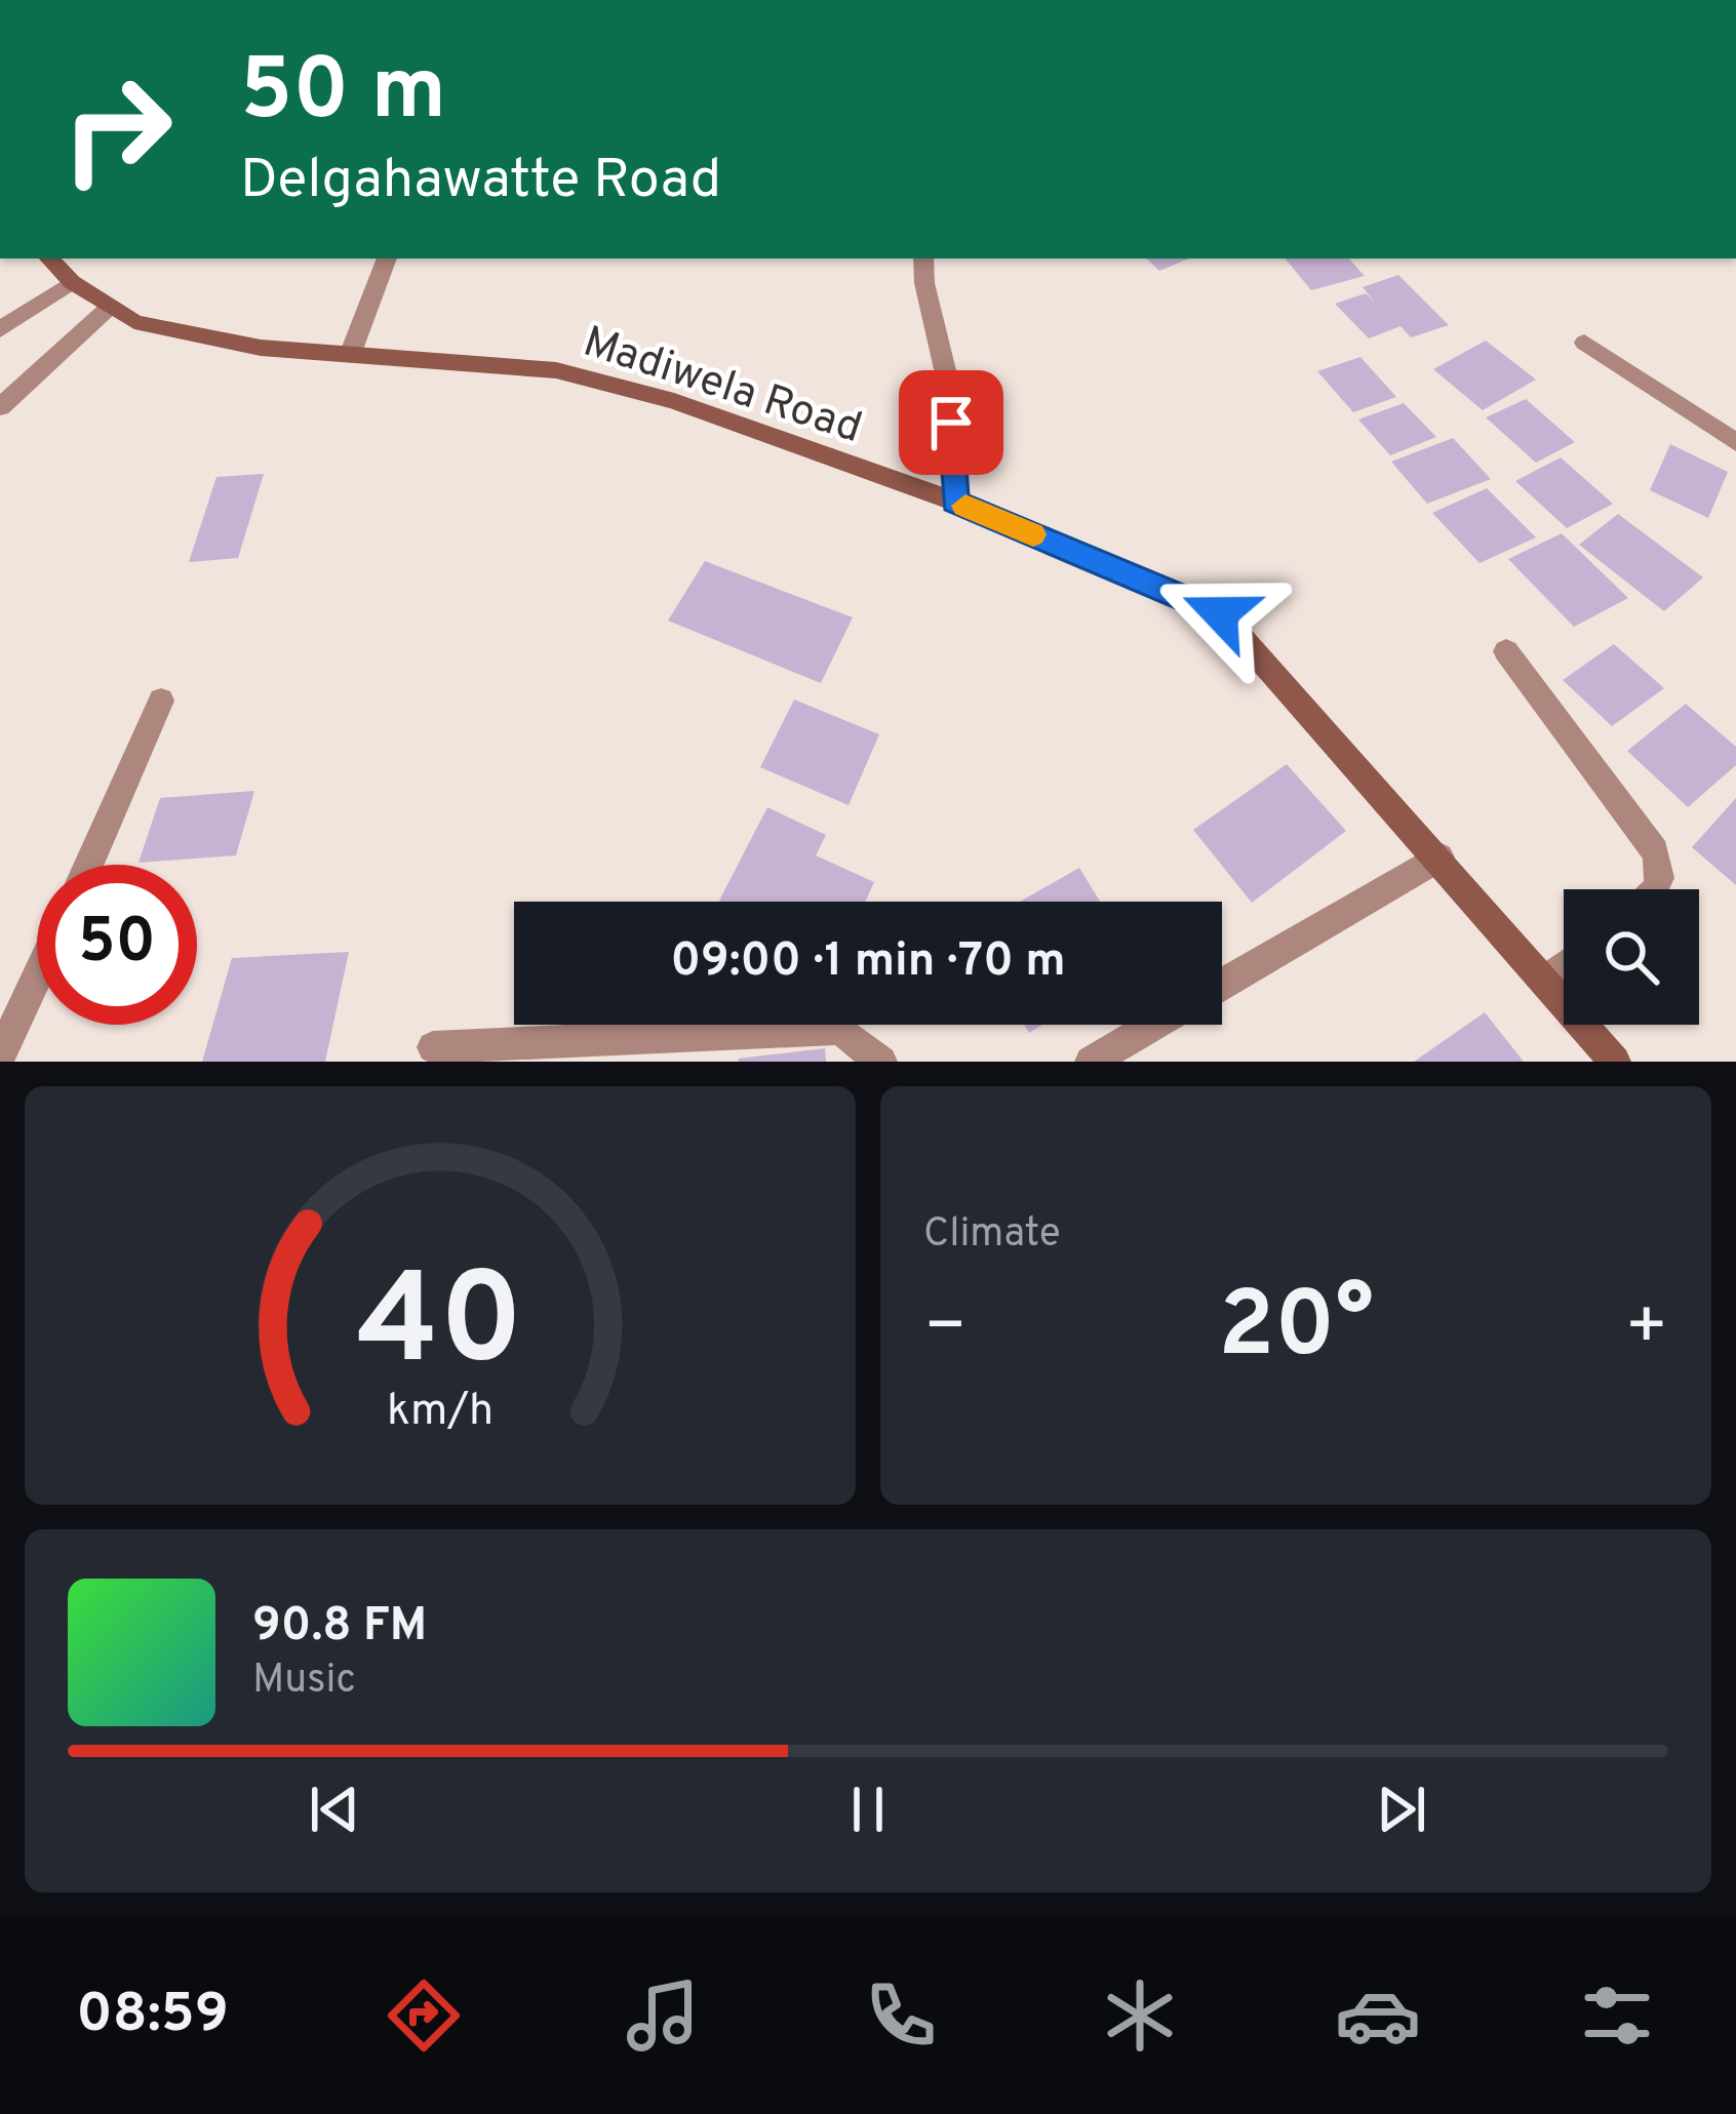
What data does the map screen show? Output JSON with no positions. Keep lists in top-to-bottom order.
{
  "streets": {
    "main road": ["Madiwela Road"]
  },
  "page": {
    "turn": ["50 m", "Delgahawatte Road"],
    "limit": "50",
    "trip": "09:00 · 1 min · 70 m",
    "tile": "Climate",
    "heat": ["−", "20°", "+"],
    "song": ["90.8 FM", "Music"],
    "tabs": "08:59",
    "gauge": ["40", "km/h"]
  }
}
